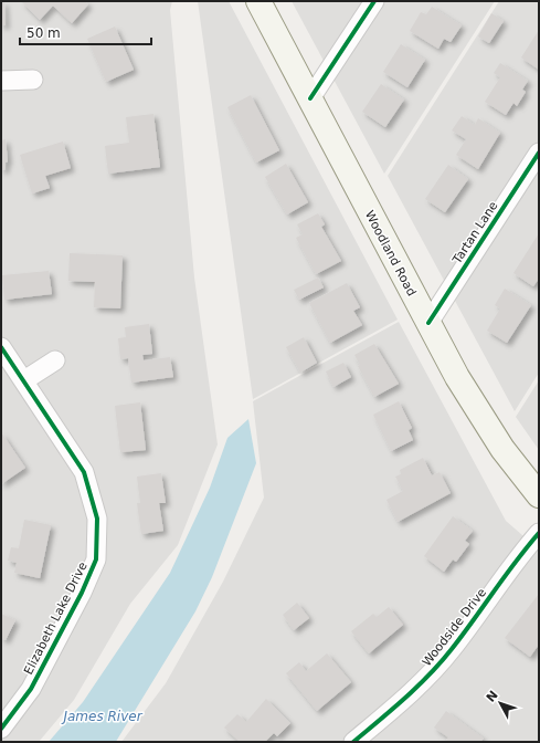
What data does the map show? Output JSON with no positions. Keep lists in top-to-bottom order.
{
  "streets": {
    "main road": ["Woodland Road"],
    "street": ["Tartan Lane", "Elizabeth Lake Drive", "Woodside Drive"]
  },
  "crossings": [
    ["Tartan Lane", "Woodland Road"]
  ],
  "water": ["James River"],
  "scale_bar": "50 m",
  "north": "top left"
}
